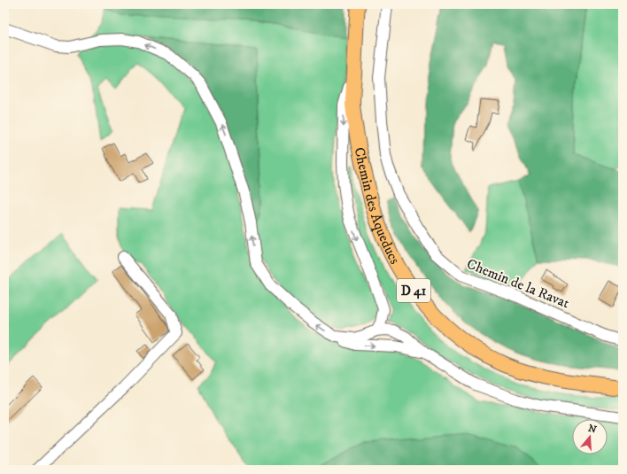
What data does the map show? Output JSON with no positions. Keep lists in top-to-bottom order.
{
  "streets": {
    "main road": ["Chemin des Aqueducs", "D 41"],
    "street": ["Chemin de la Ravat"]
  },
  "north": "top"
}
